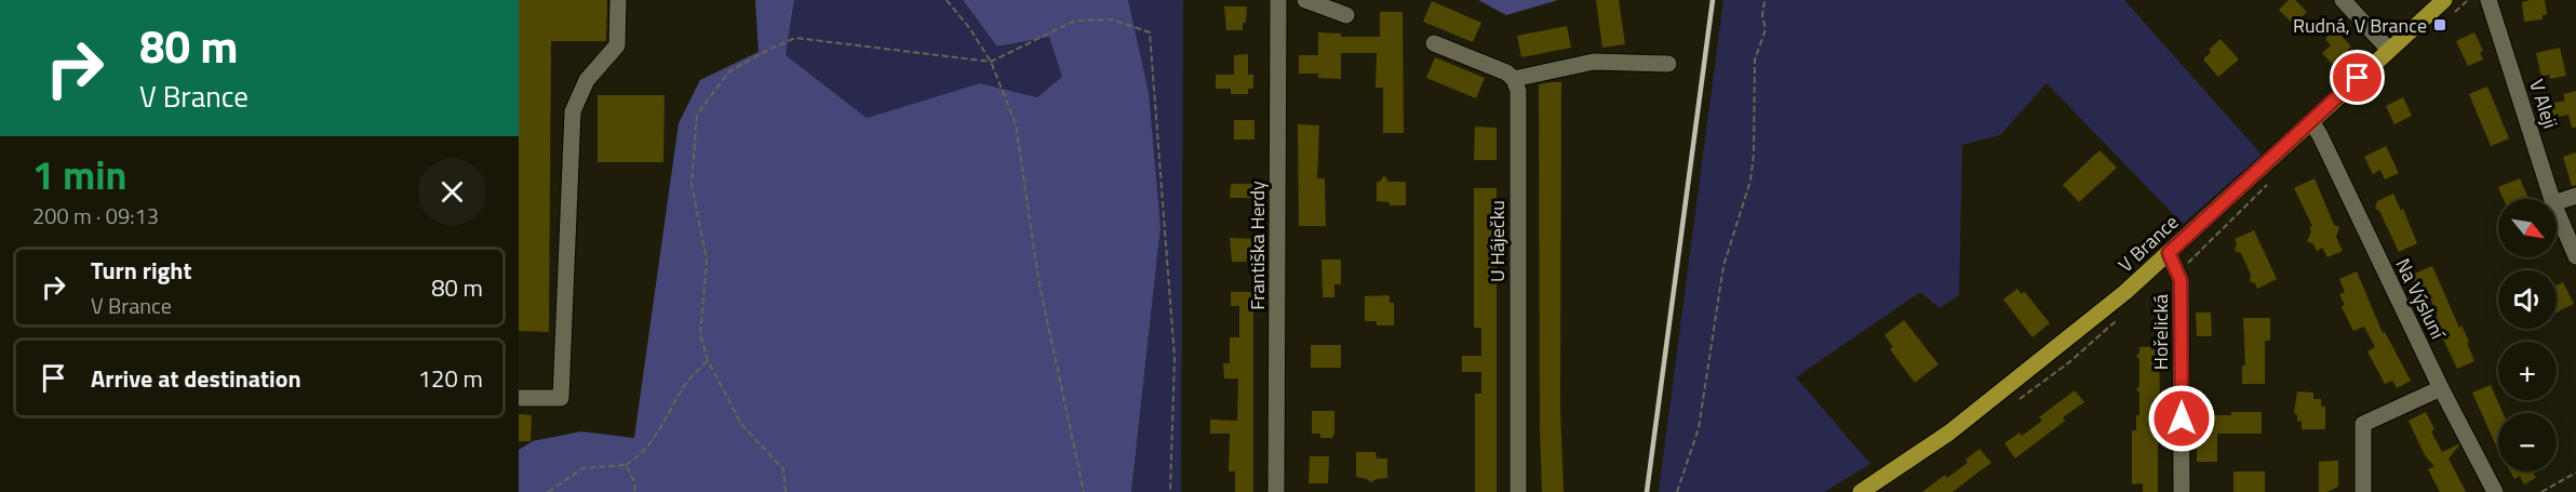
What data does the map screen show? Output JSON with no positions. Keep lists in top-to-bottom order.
{
  "streets": {
    "main road": ["V Brance"],
    "street": [
      "V Aleji",
      "U Háječku",
      "Františka Herdy",
      "Na Výsluní",
      "Hořelická"
    ]
  },
  "crossings": [
    ["V Brance", "Na Výsluní"],
    ["V Brance", "Hořelická"]
  ],
  "places": {
    "transit": ["Rudná, V Brance"]
  },
  "north": "bottom right",
  "page": {
    "turn": ["80 m", "V Brance"],
    "heading": ["1 min", "200 m · 09:13"],
    "map_buttons": ["+", "−"],
    "list": [
      {
        "name": "Turn right",
        "note": "V Brance",
        "value": "80 m"
      },
      {
        "name": "Arrive at destination",
        "value": "120 m"
      }
    ]
  }
}
